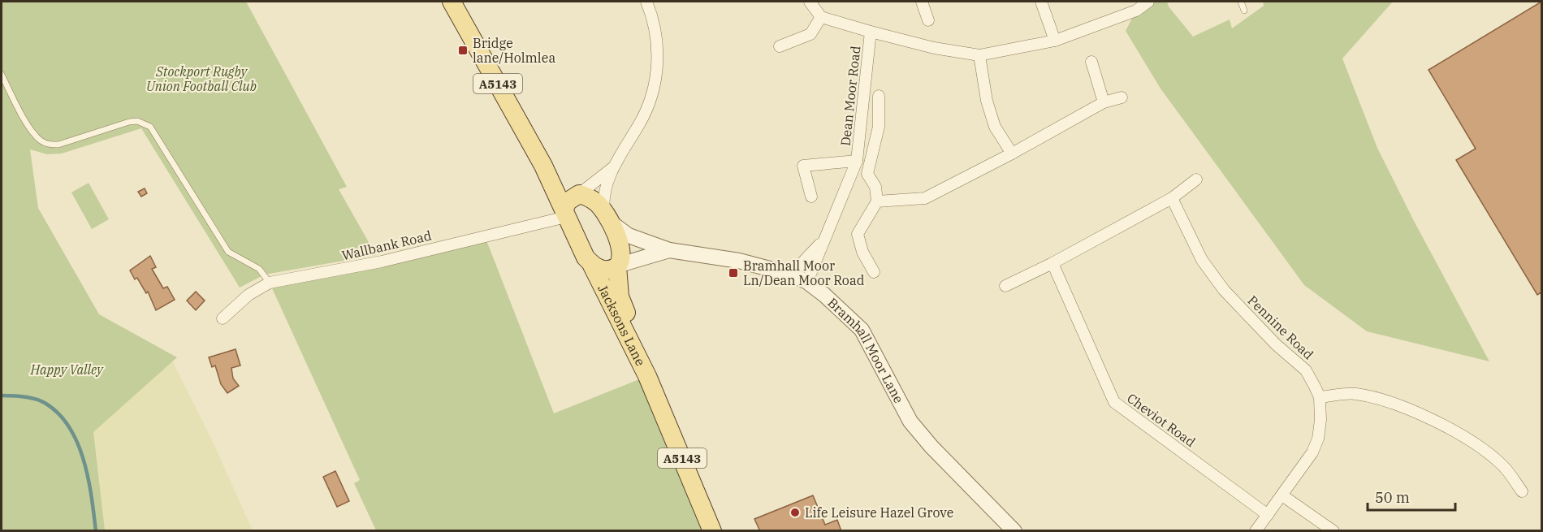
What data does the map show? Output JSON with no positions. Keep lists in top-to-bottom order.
{
  "streets": {
    "main road": ["A5143", "Jacksons Lane"],
    "street": [
      "Dean Moor Road",
      "Wallbank Road",
      "Pennine Road",
      "Bramhall Moor Lane",
      "Cheviot Road"
    ]
  },
  "crossings": [
    ["A5143", "Wallbank Road"],
    ["A5143", "Jacksons Lane"],
    ["Dean Moor Road", "Bramhall Moor Lane"],
    ["Wallbank Road", "Jacksons Lane"],
    ["Jacksons Lane", "Bramhall Moor Lane"],
    ["Pennine Road", "Cheviot Road"]
  ],
  "parks": ["Stockport Rugby Union Football Club", "Happy Valley"],
  "places": {
    "transit": ["Bridge lane/Holmlea", "Bramhall Moor Ln/Dean Moor Road"],
    "other": ["Life Leisure Hazel Grove"]
  },
  "scale_bar": "50 m"
}
